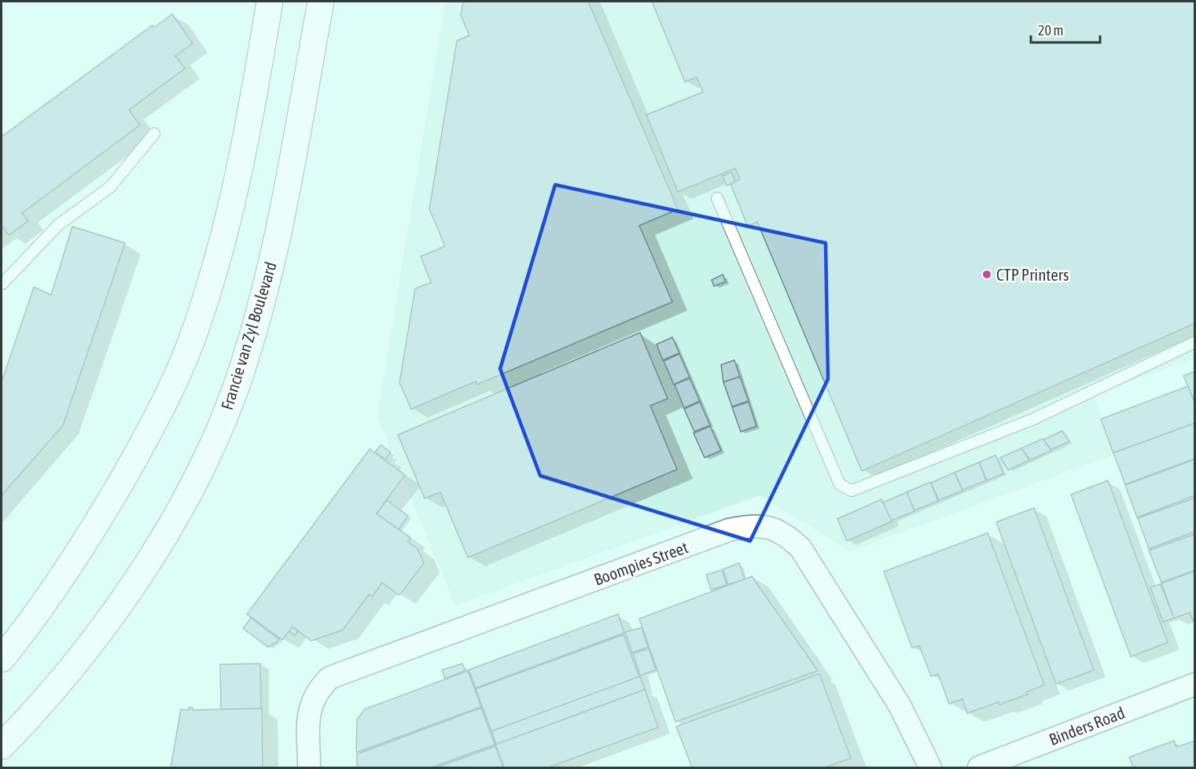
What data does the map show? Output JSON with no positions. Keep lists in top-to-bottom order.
{
  "streets": {
    "main road": ["Francie van Zyl Boulevard"],
    "street": ["Boompies Street", "Binders Road"]
  },
  "places": ["CTP Printers"],
  "scale_bar": "20 m"
}
